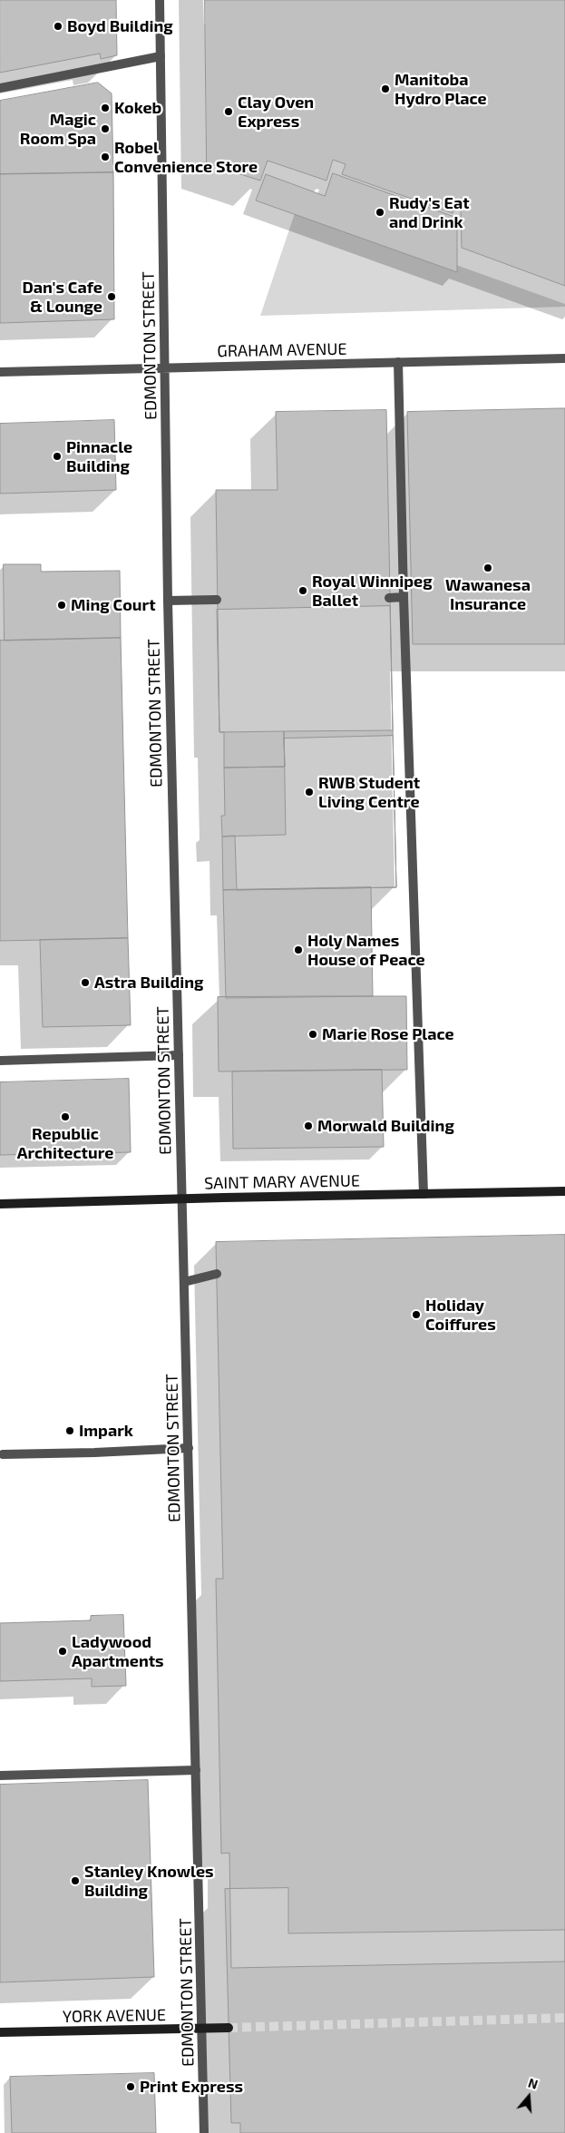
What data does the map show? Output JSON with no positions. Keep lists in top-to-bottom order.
{
  "streets": {
    "main road": ["SAINT MARY AVENUE", "YORK AVENUE"],
    "street": ["EDMONTON STREET", "GRAHAM AVENUE"]
  },
  "crossings": [
    ["EDMONTON STREET", "GRAHAM AVENUE"],
    ["EDMONTON STREET", "SAINT MARY AVENUE"],
    ["EDMONTON STREET", "YORK AVENUE"]
  ],
  "places": [
    "Boyd Building",
    "Manitoba Hydro Place",
    "Kokeb",
    "Clay Oven Express",
    "Magic Room Spa",
    "Robel Convenience Store",
    "Rudy's Eat and Drink",
    "Dan's Cafe & Lounge",
    "Pinnacle Building",
    "Wawanesa Insurance",
    "Royal Winnipeg Ballet",
    "Ming Court",
    "RWB Student Living Centre",
    "Holy Names House of Peace",
    "Astra Building",
    "Marie Rose Place",
    "Republic Architecture",
    "Morwald Building",
    "Holiday Coiffures",
    "Impark",
    "Ladywood Apartments",
    "Stanley Knowles Building",
    "Print Express"
  ],
  "north": "top"
}
